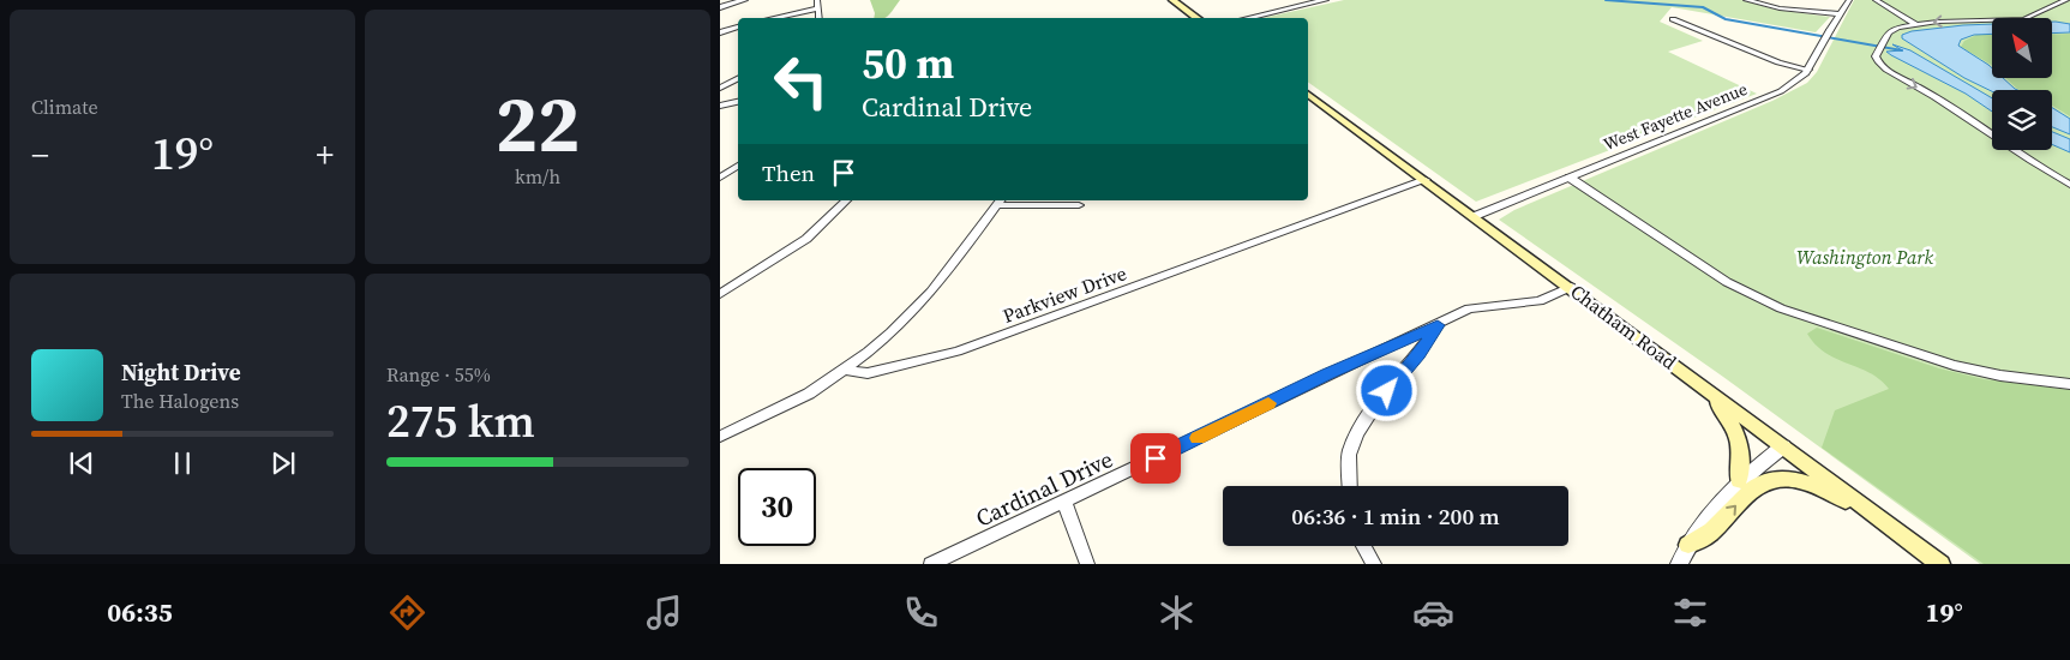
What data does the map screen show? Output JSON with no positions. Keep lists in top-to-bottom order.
{
  "streets": {
    "main road": ["Chatham Road"],
    "street": ["West Fayette Avenue", "Parkview Drive", "Cardinal Drive"]
  },
  "crossings": [
    ["West Fayette Avenue", "Chatham Road"],
    ["Parkview Drive", "Chatham Road"],
    ["Chatham Road", "Cardinal Drive"]
  ],
  "parks": ["Washington Park"],
  "north": "top left",
  "page": {
    "tile": [
      "Climate",
      ["22", "km/h"],
      ["Range · 55%", "275 km"]
    ],
    "turn": ["50 m", "Cardinal Drive"],
    "heat": ["−", "19°", "+"],
    "then": "Then",
    "song": ["Night Drive", "The Halogens"],
    "limit": "30",
    "trip": "06:36 · 1 min · 200 m",
    "tabs": ["06:35", "19°"]
  }
}
